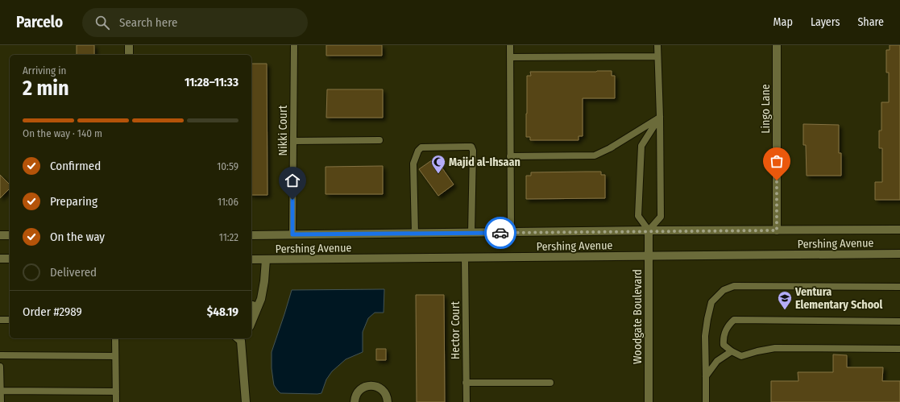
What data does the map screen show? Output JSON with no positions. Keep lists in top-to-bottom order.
{
  "streets": {
    "street": ["Lingo Lane", "Pershing Avenue", "Woodgate Boulevard"],
    "lane": ["Nikki Court", "Hector Court"]
  },
  "crossings": [
    ["Lingo Lane", "Pershing Avenue"],
    ["Nikki Court", "Pershing Avenue"],
    ["Pershing Avenue", "Woodgate Boulevard"],
    ["Pershing Avenue", "Hector Court"]
  ],
  "places": {
    "mosque": ["Majid al-Ihsaan"],
    "school or university": ["Ventura Elementary School"]
  },
  "page": {
    "header": "Parcelo",
    "search": "Search here",
    "nav": ["Map", "Layers", "Share"],
    "heading": ["2 min", "Arriving in", "11:28–11:33"],
    "panel": ["Order #2989", "$48.19"],
    "bar": "On the way · 140 m",
    "list": [
      ["Confirmed", "10:59"],
      ["Preparing", "11:06"],
      ["On the way", "11:22"],
      "Delivered"
    ]
  }
}
